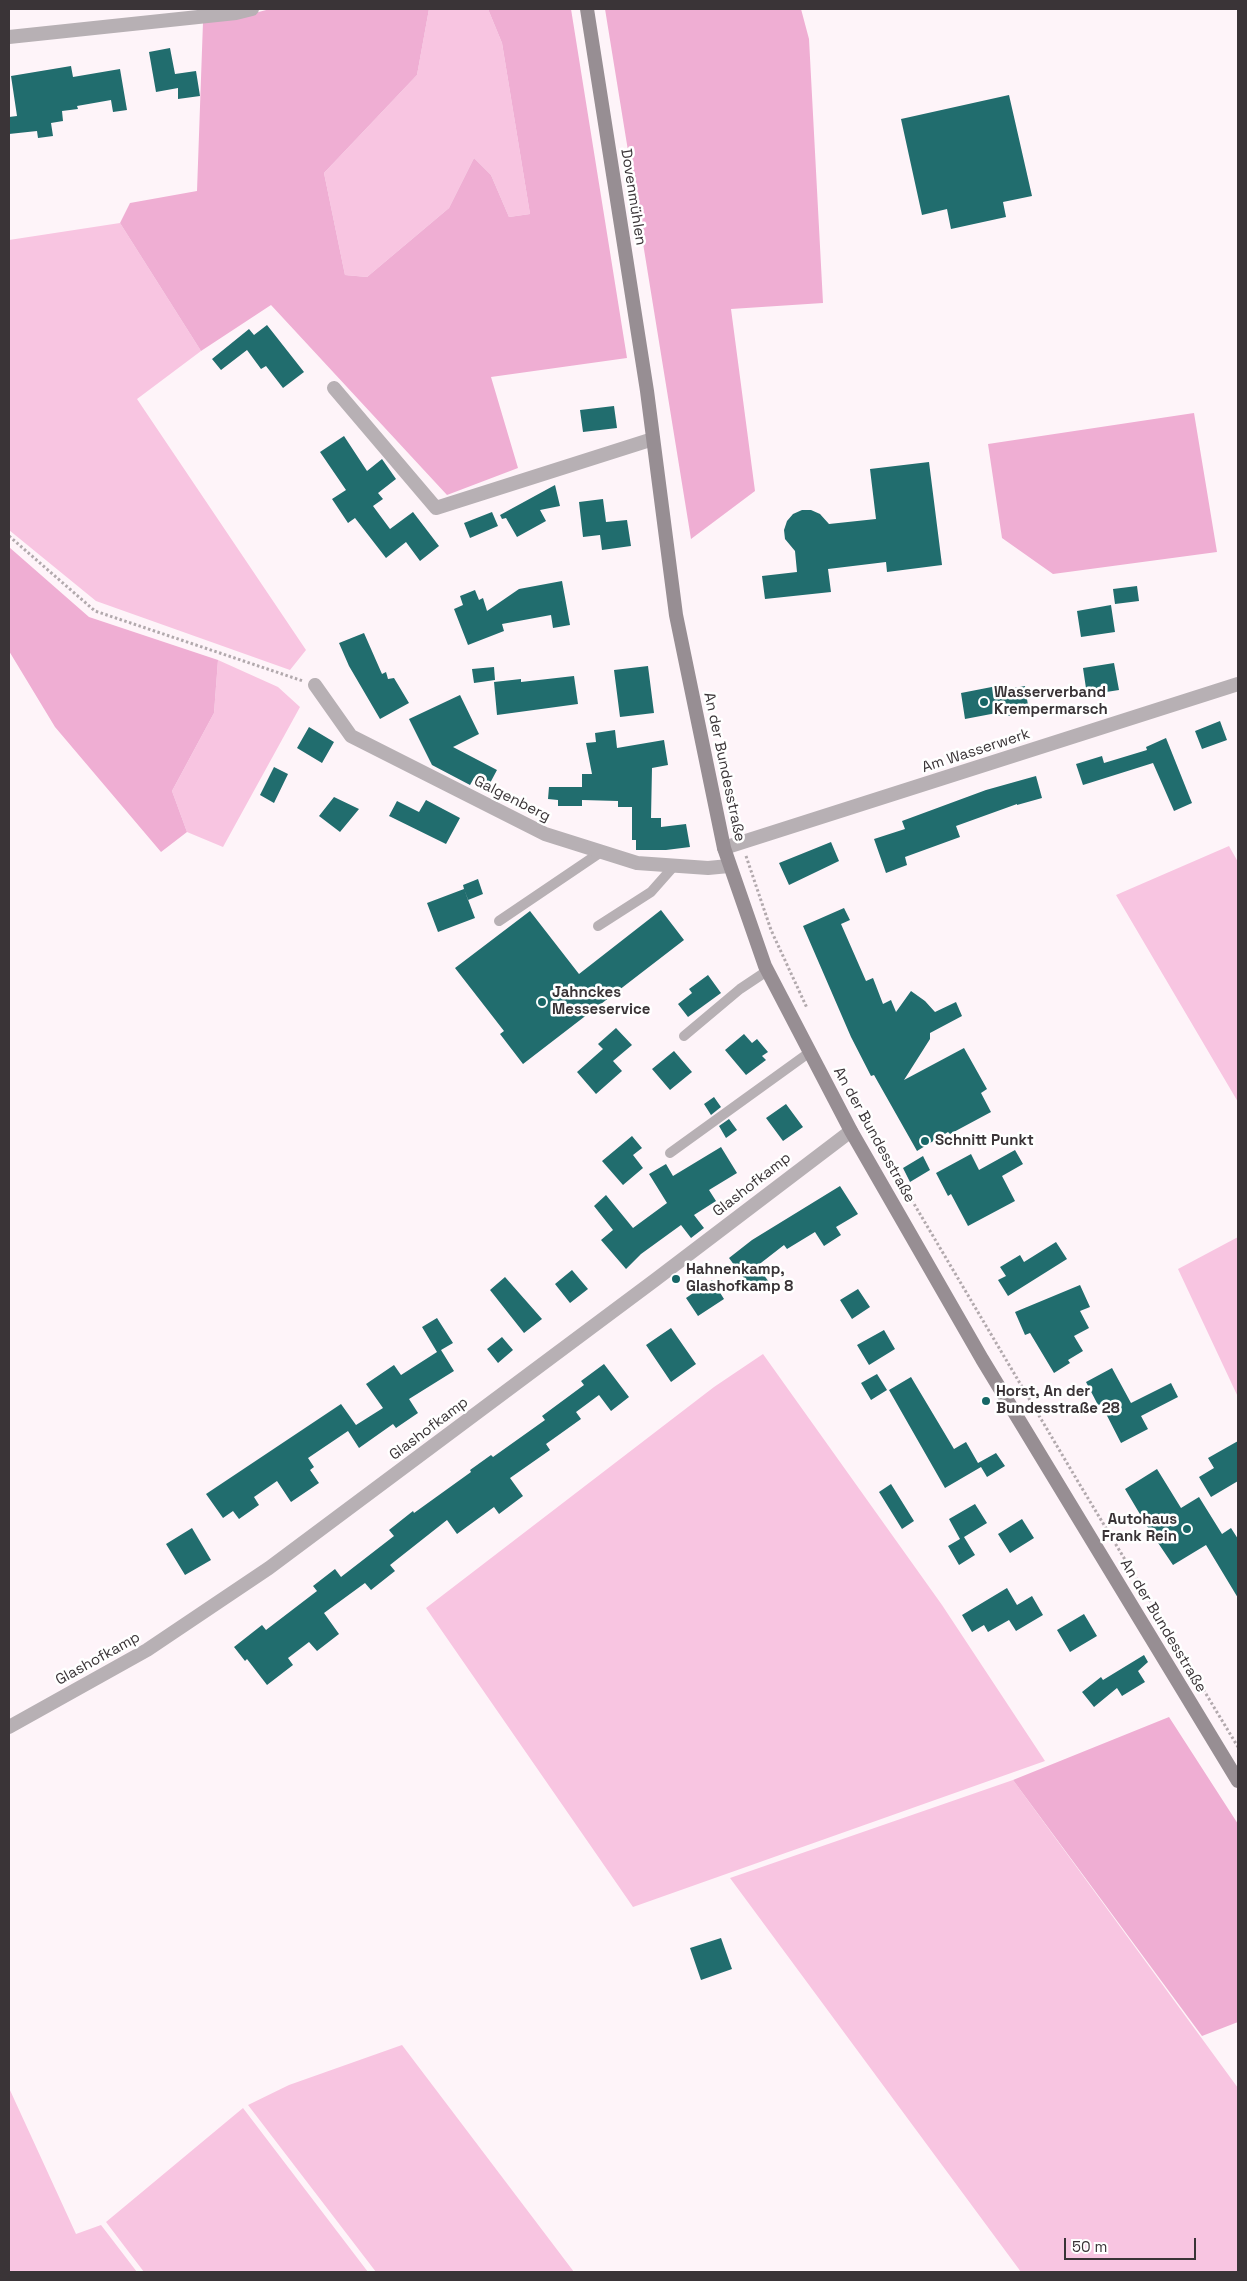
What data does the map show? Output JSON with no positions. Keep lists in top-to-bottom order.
{
  "streets": {
    "main road": ["Dovenmühlen", "An der Bundesstraße"],
    "street": ["Am Wasserwerk", "Galgenberg", "Glashofkamp"]
  },
  "crossings": [
    ["Dovenmühlen", "An der Bundesstraße"],
    ["Am Wasserwerk", "An der Bundesstraße"],
    ["An der Bundesstraße", "Galgenberg"],
    ["An der Bundesstraße", "Glashofkamp"]
  ],
  "places": [
    "Wasserverband Krempermarsch",
    "Jahnckes Messeservice",
    "Schnitt Punkt",
    "Hahnenkamp, Glashofkamp 8",
    "Horst, An der Bundesstraße 28",
    "Autohaus Frank Rein"
  ],
  "scale_bar": "50 m"
}
